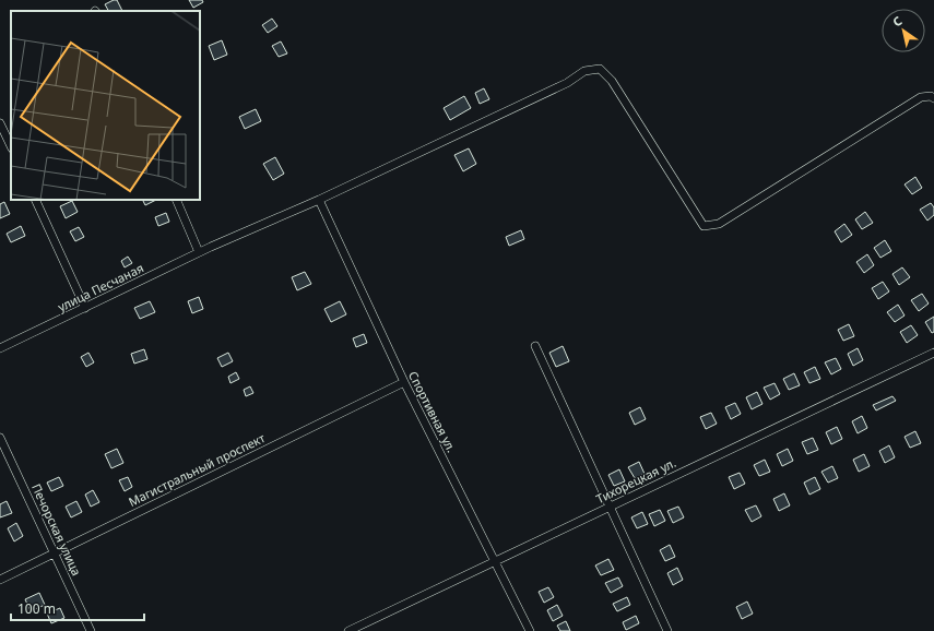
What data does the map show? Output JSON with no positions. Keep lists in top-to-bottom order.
{
  "streets": {
    "street": [
      "улица Песчаная",
      "Спортивная ул.",
      "Магистральный проспект",
      "Тихорецкая ул.",
      "Печорская улица"
    ]
  },
  "crossings": [
    ["улица Песчаная", "Спортивная ул."],
    ["Спортивная ул.", "Магистральный проспект"],
    ["Спортивная ул.", "Тихорецкая ул."],
    ["Магистральный проспект", "Печорская улица"]
  ],
  "scale_bar": "100 m",
  "north": "top left"
}
